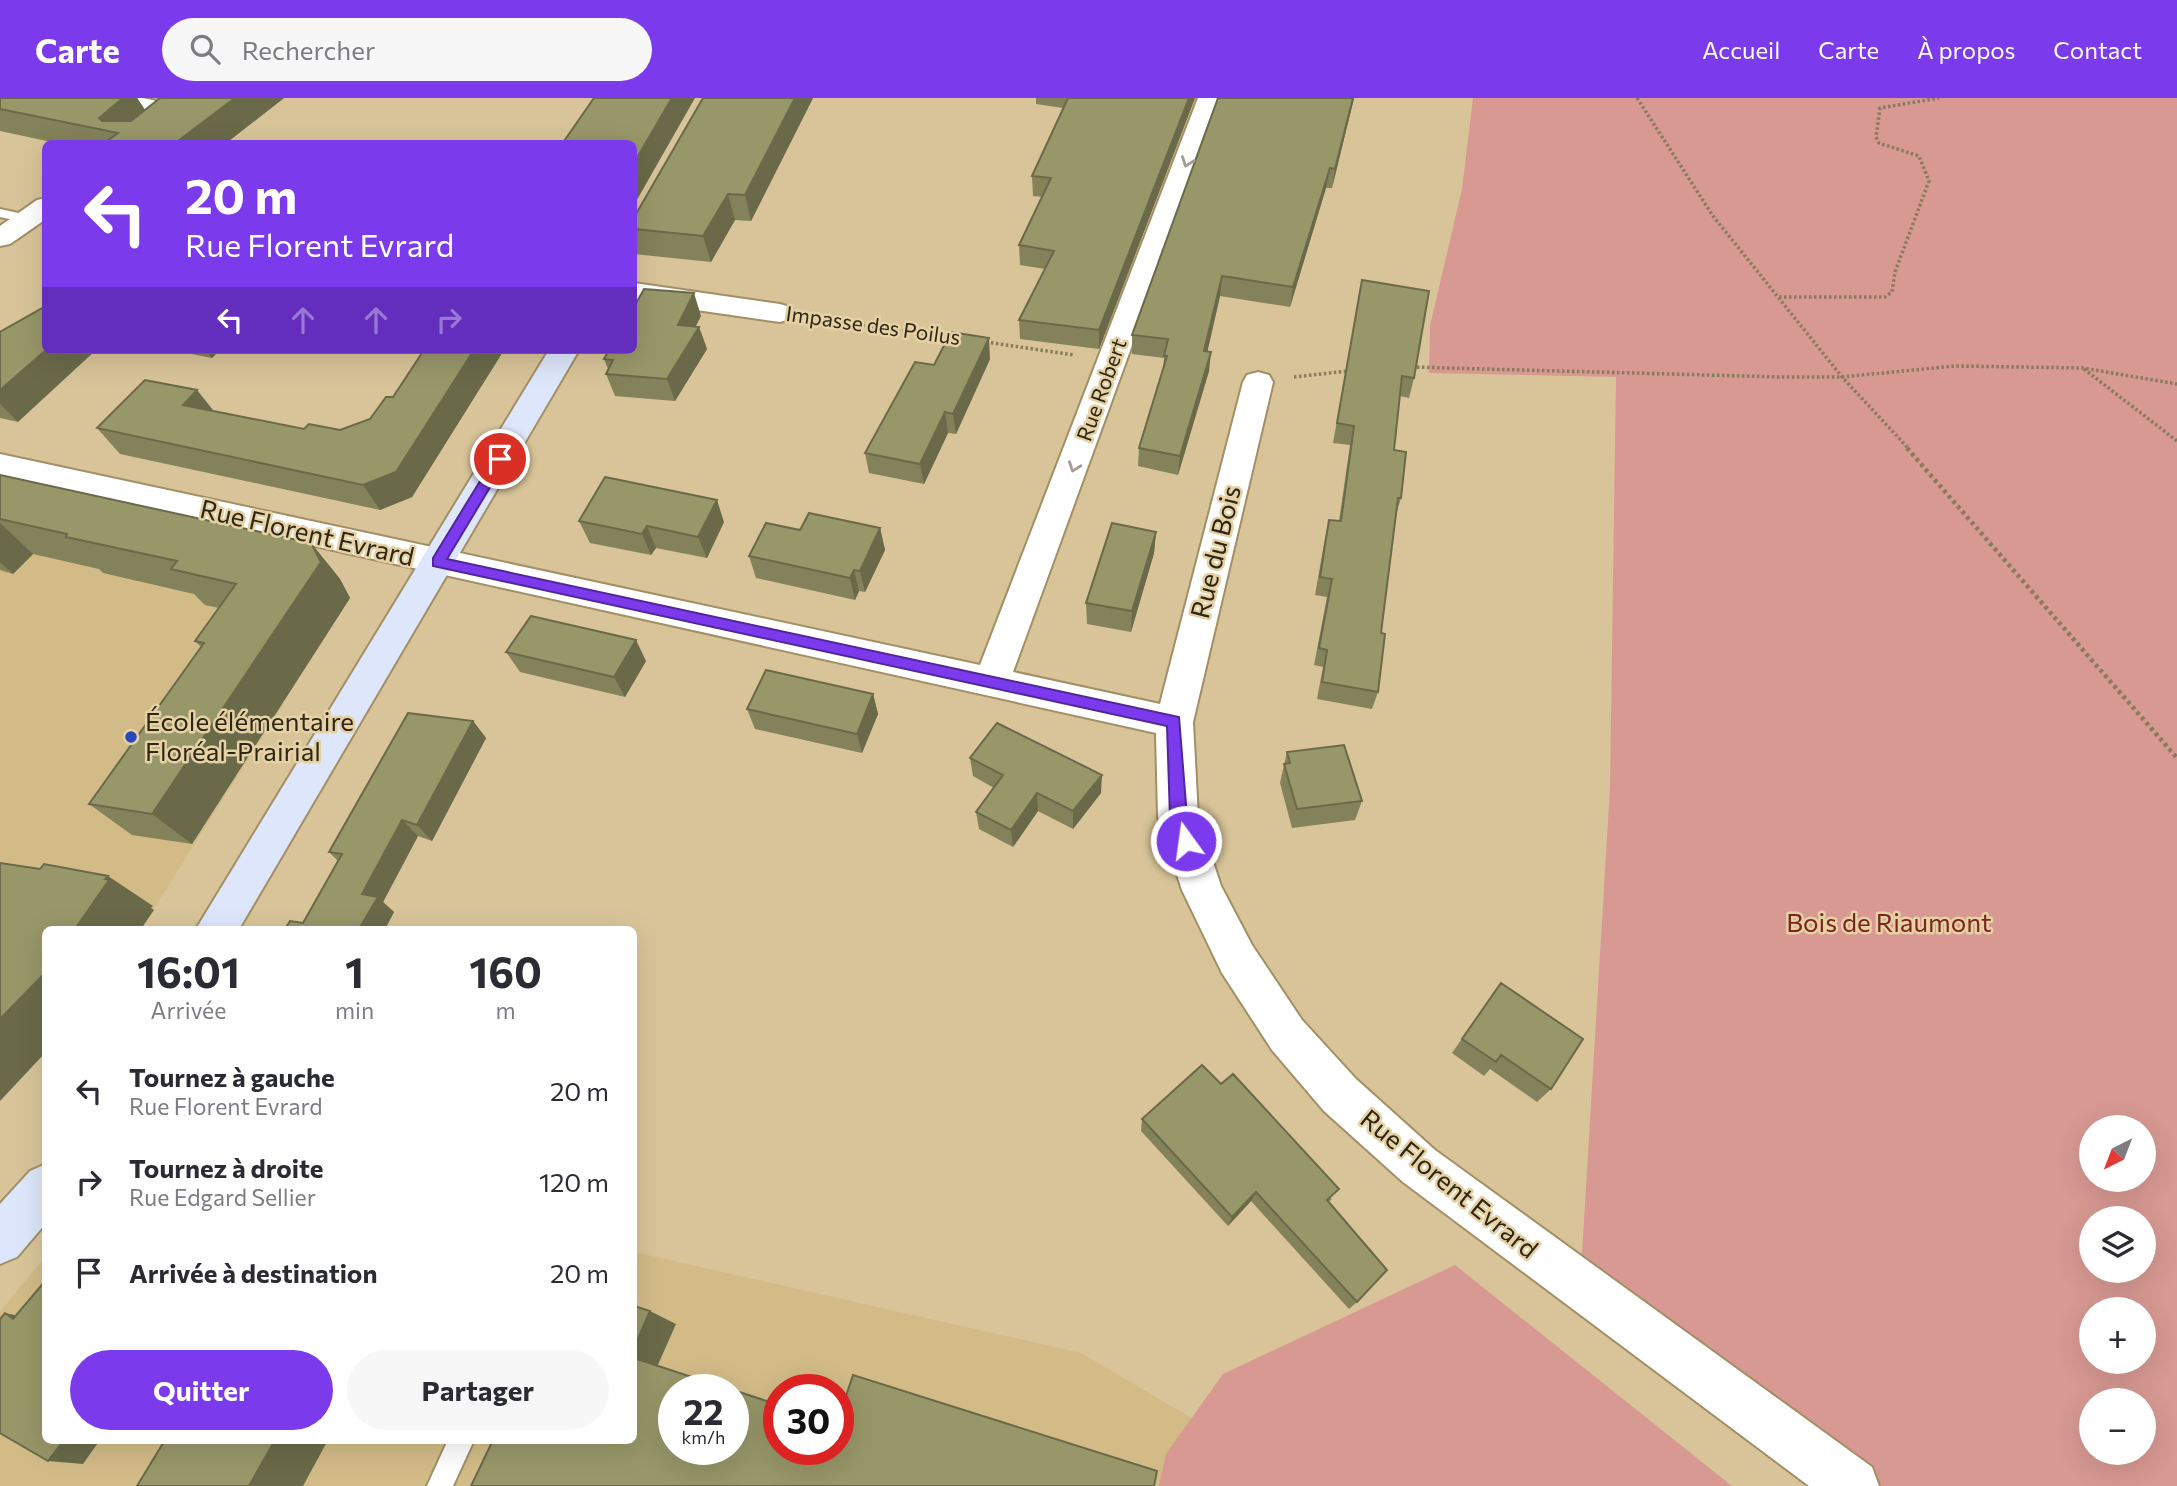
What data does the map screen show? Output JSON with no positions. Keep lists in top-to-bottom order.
{
  "streets": {
    "street": [
      "Impasse des Poilus",
      "Rue Robert",
      "Rue Florent Evrard",
      "Rue du Bois"
    ]
  },
  "crossings": [
    ["Impasse des Poilus", "Rue Robert"],
    ["Rue Robert", "Rue Florent Evrard"],
    ["Rue Florent Evrard", "Rue du Bois"]
  ],
  "one_way": ["Rue Robert"],
  "parks": ["Bois de Riaumont"],
  "places": ["École élémentaire Floréal-Prairial"],
  "north": "bottom left",
  "page": {
    "header": "Carte",
    "search": "Rechercher",
    "nav": [
      "Accueil",
      "Carte",
      "À propos",
      "Contact"
    ],
    "turn": ["20 m", "Rue Florent Evrard"],
    "eta": [
      "16:01",
      "Arrivée",
      "1",
      "min",
      "160",
      "m"
    ],
    "list": [
      {
        "name": "Tournez à gauche",
        "note": "Rue Florent Evrard",
        "value": "20 m"
      },
      {
        "name": "Tournez à droite",
        "note": "Rue Edgard Sellier",
        "value": "120 m"
      },
      {
        "name": "Arrivée à destination",
        "value": "20 m"
      }
    ],
    "map_buttons": ["+", "−"],
    "buttons": ["Quitter", "Partager"],
    "speed": "22 km/h",
    "limit": "30"
  }
}
